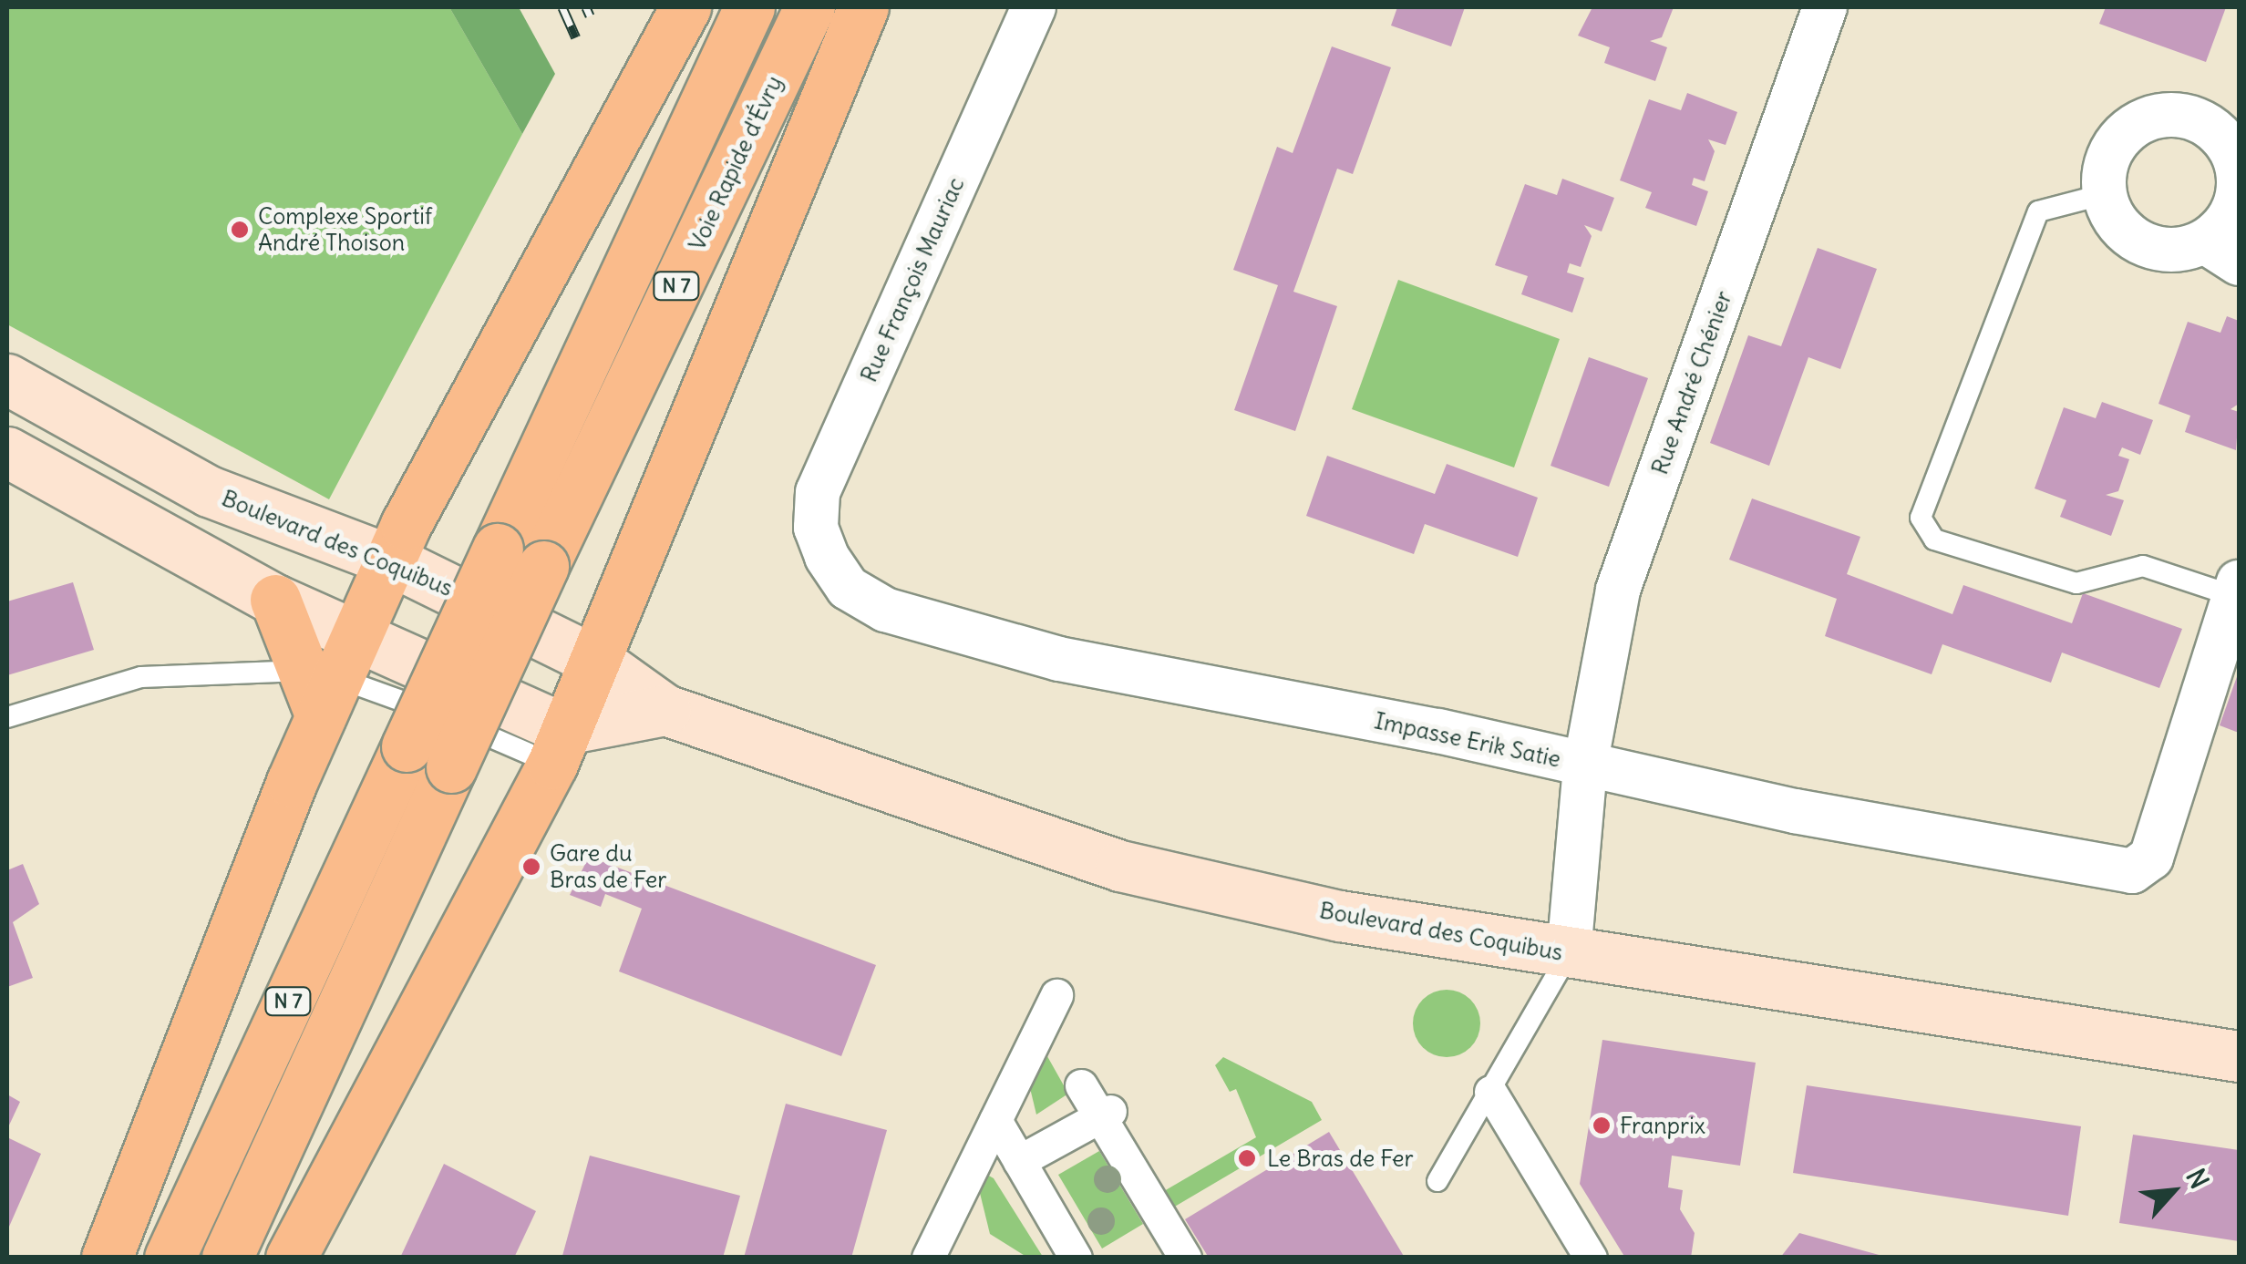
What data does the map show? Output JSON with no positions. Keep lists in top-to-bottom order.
{
  "streets": {
    "main road": ["Voie Rapide d'Évry", "N 7", "Boulevard des Coquibus"],
    "street": ["Rue François Mauriac", "Rue André Chénier", "Impasse Erik Satie"]
  },
  "crossings": [
    ["Rue François Mauriac", "Impasse Erik Satie"],
    ["Rue André Chénier", "Boulevard des Coquibus"],
    ["Rue André Chénier", "Impasse Erik Satie"]
  ],
  "places": [
    "Complexe Sportif André Thoison",
    "Gare du Bras de Fer",
    "Franprix",
    "Le Bras de Fer"
  ],
  "north": "top right"
}
